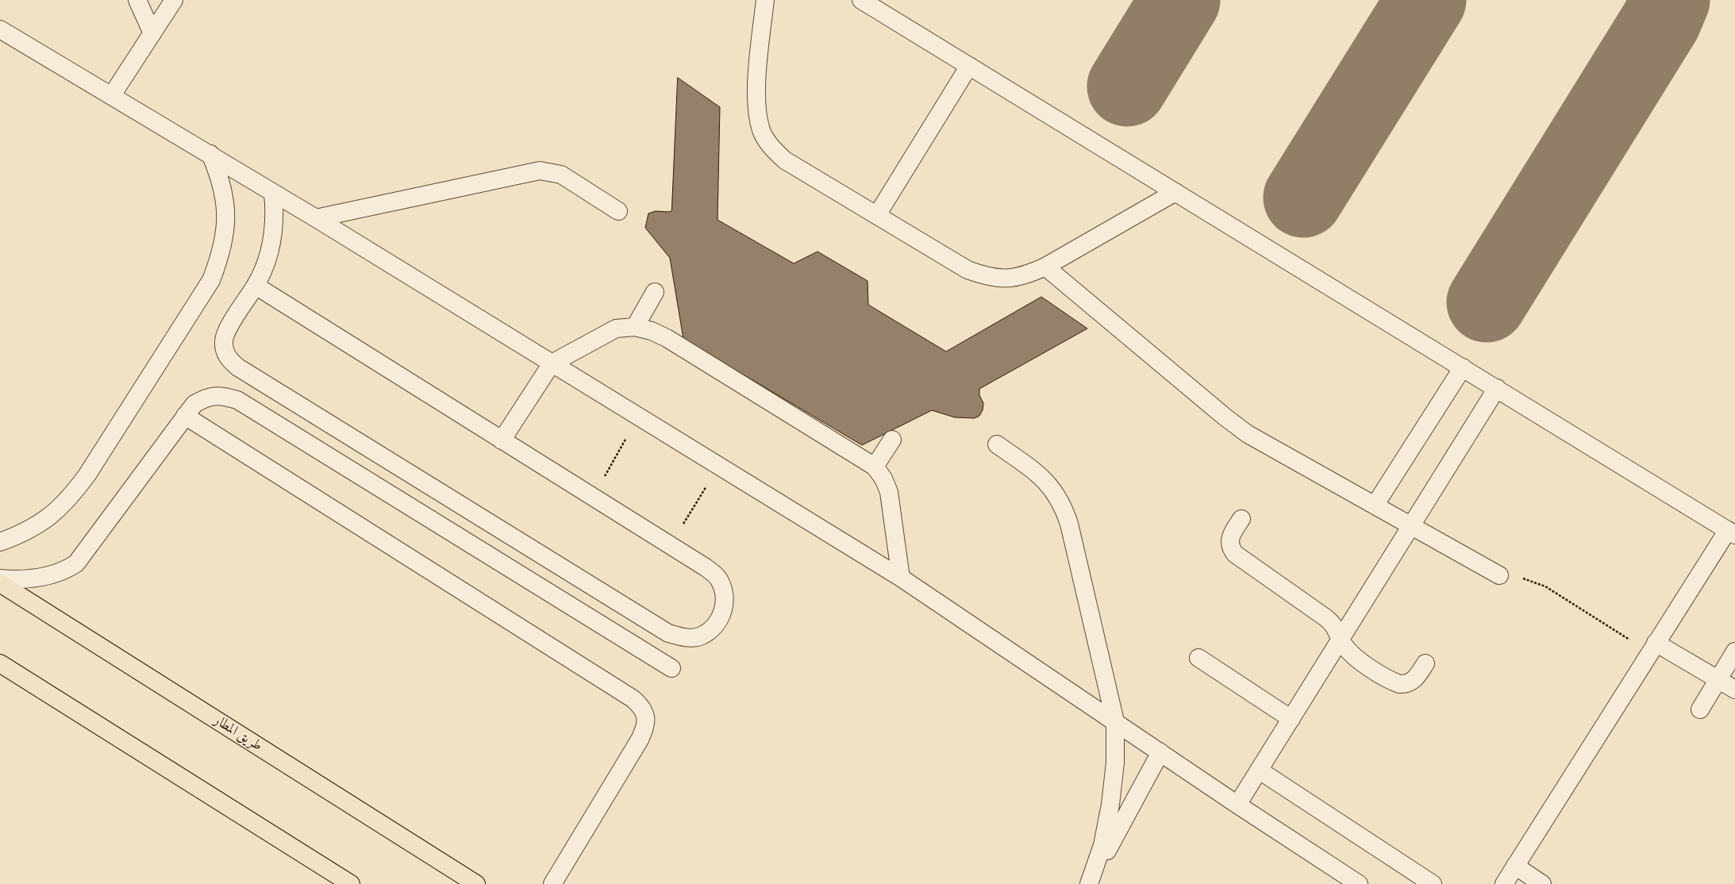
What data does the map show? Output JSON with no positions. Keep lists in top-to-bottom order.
{
  "streets": {
    "main road": ["طريق المطار"]
  }
}
